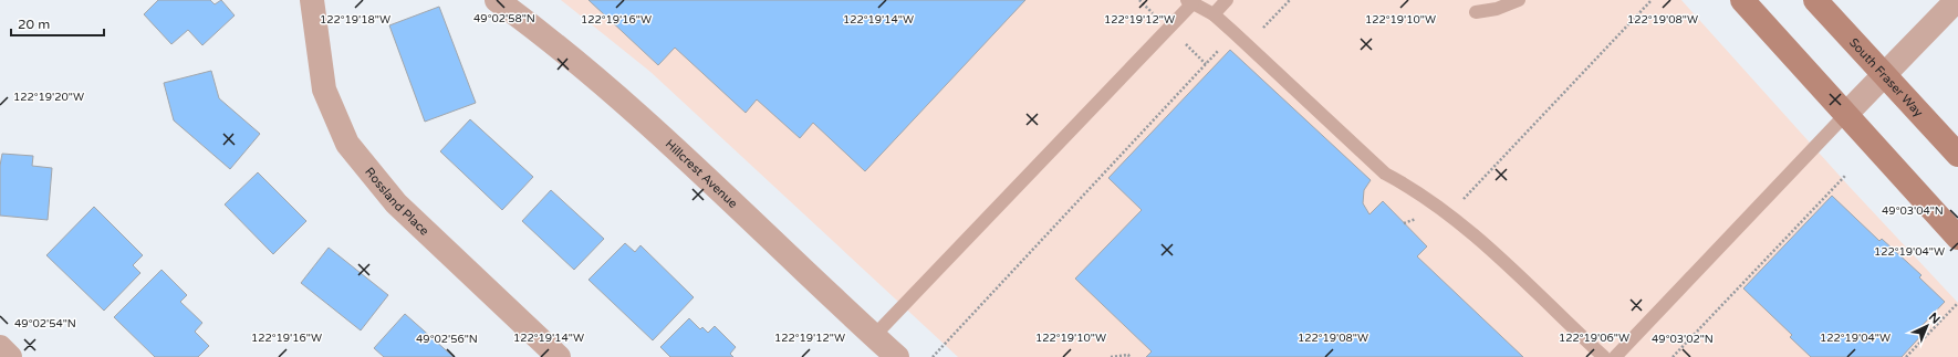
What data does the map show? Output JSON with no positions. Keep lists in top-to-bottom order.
{
  "streets": {
    "main road": ["South Fraser Way"],
    "street": ["Hillcrest Avenue", "Rossland Place"]
  },
  "scale_bar": "20 m",
  "north": "top right",
  "coordinates": [
    "49°02'58\"N",
    "122°19'18\"W",
    "122°19'16\"W",
    "122°19'14\"W",
    "122°19'12\"W",
    "122°19'10\"W",
    "122°19'08\"W",
    "122°19'20\"W",
    "49°03'04\"N",
    "122°19'04\"W",
    "49°02'54\"N",
    "122°19'06\"W",
    "49°02'56\"N",
    "49°03'02\"N"
  ]
}
